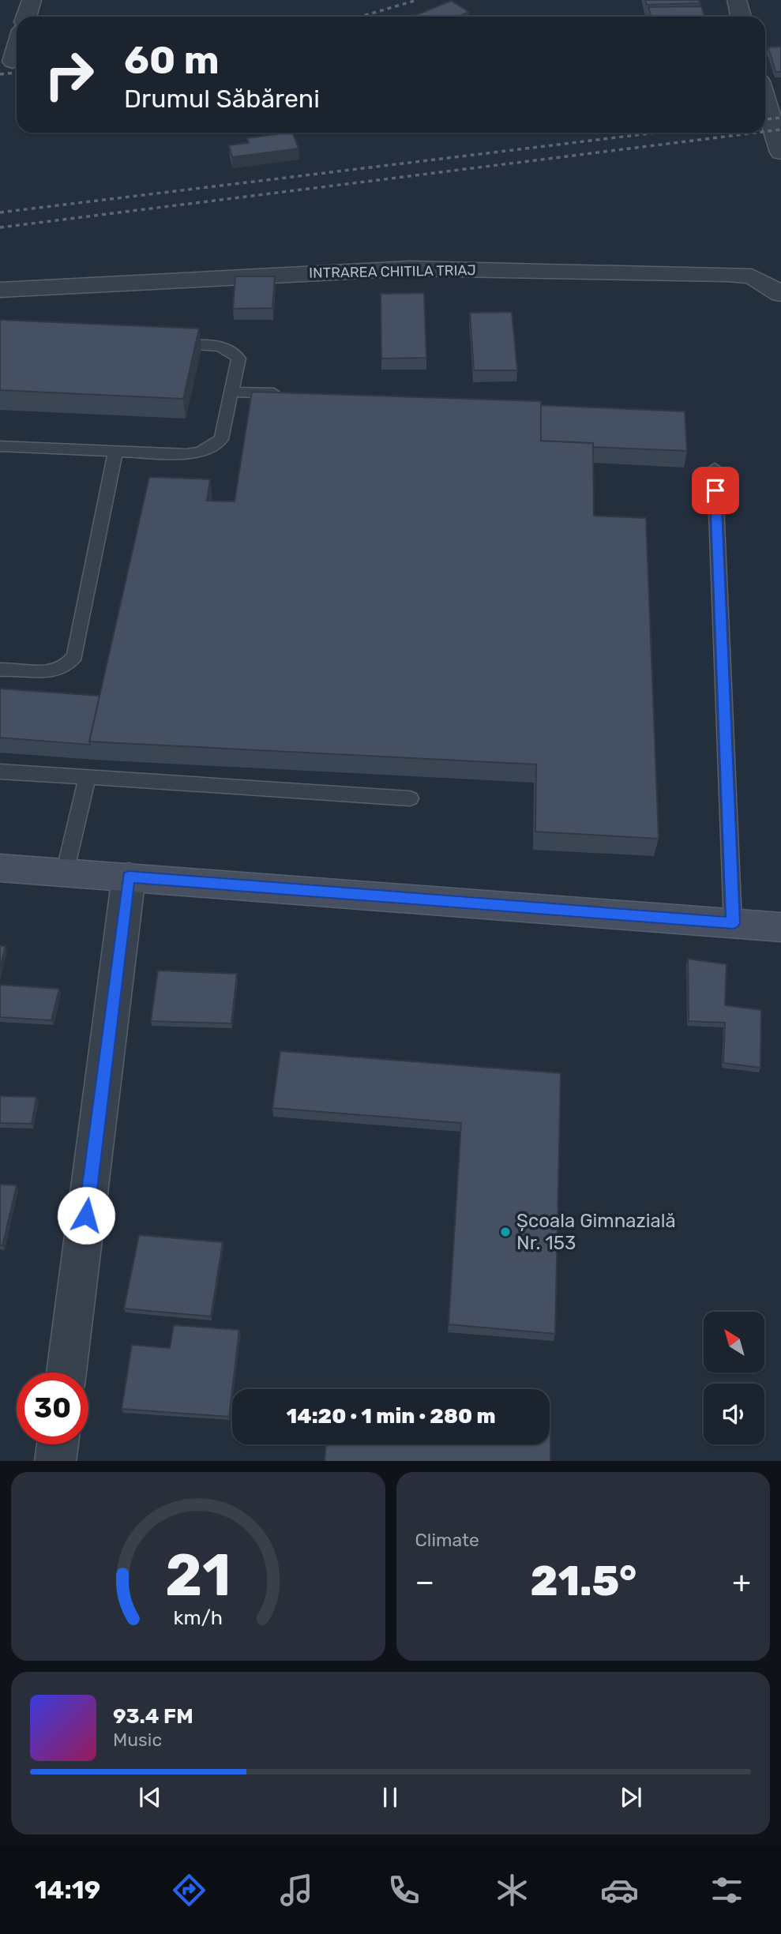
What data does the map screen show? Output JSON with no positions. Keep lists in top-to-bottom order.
{
  "streets": {
    "street": ["INTRAREA CHITILA TRIAJ"]
  },
  "places": ["Școala Gimnazială Nr. 153"],
  "north": "top left",
  "page": {
    "turn": ["60 m", "Drumul Săbăreni"],
    "limit": "30",
    "trip": "14:20 · 1 min · 280 m",
    "tile": "Climate",
    "heat": ["−", "21.5°", "+"],
    "song": ["93.4 FM", "Music"],
    "tabs": "14:19",
    "gauge": ["21", "km/h"]
  }
}
